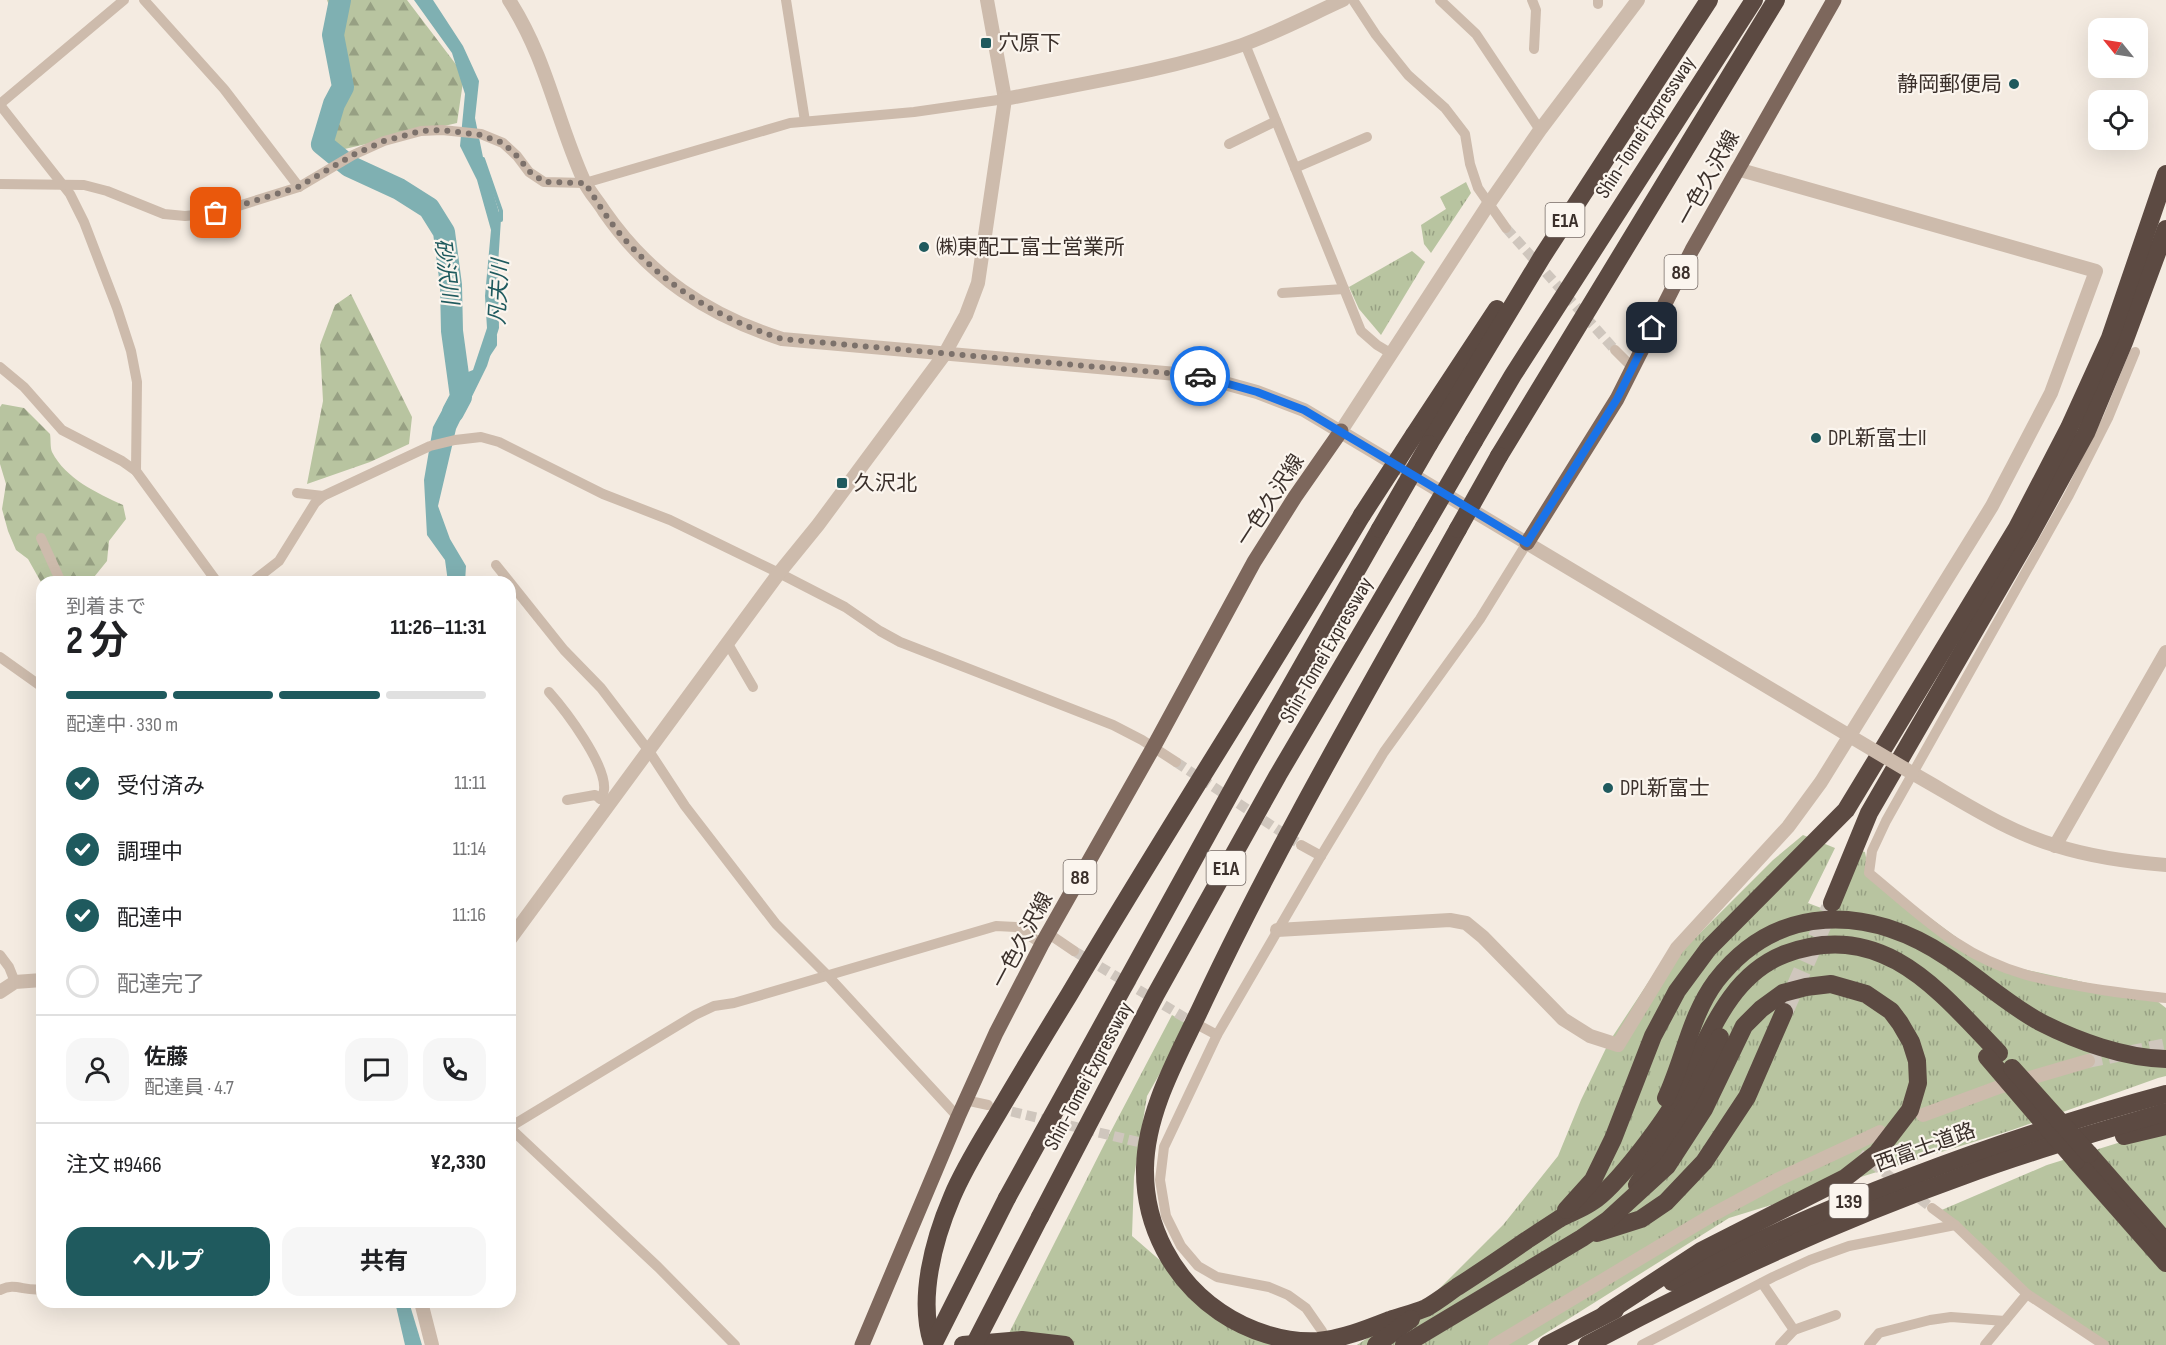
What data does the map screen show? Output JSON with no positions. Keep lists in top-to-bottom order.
{
  "streets": {
    "highway": [
      "Shin-Tomei Expressway",
      "E1A",
      "西富士道路",
      "139"
    ],
    "main road": ["一色久沢線", "88"]
  },
  "water": ["砂沢川", "凡夫川"],
  "places": {
    "transit": ["穴原下", "久沢北"],
    "other": [
      "静岡郵便局",
      "㈱東配工富士営業所",
      "DPL新富士II",
      "DPL新富士"
    ]
  },
  "north": "top left",
  "page": {
    "heading": ["2 分", "到着まで", "11:26–11:31"],
    "panel": [
      "佐藤",
      "配達員 · 4.7",
      "注文 #9466",
      "¥2,330"
    ],
    "bar": "配達中 · 330 m",
    "list": [
      ["受付済み", "11:11"],
      ["調理中", "11:14"],
      ["配達中", "11:16"],
      "配達完了"
    ],
    "buttons": ["ヘルプ", "共有"]
  }
}
